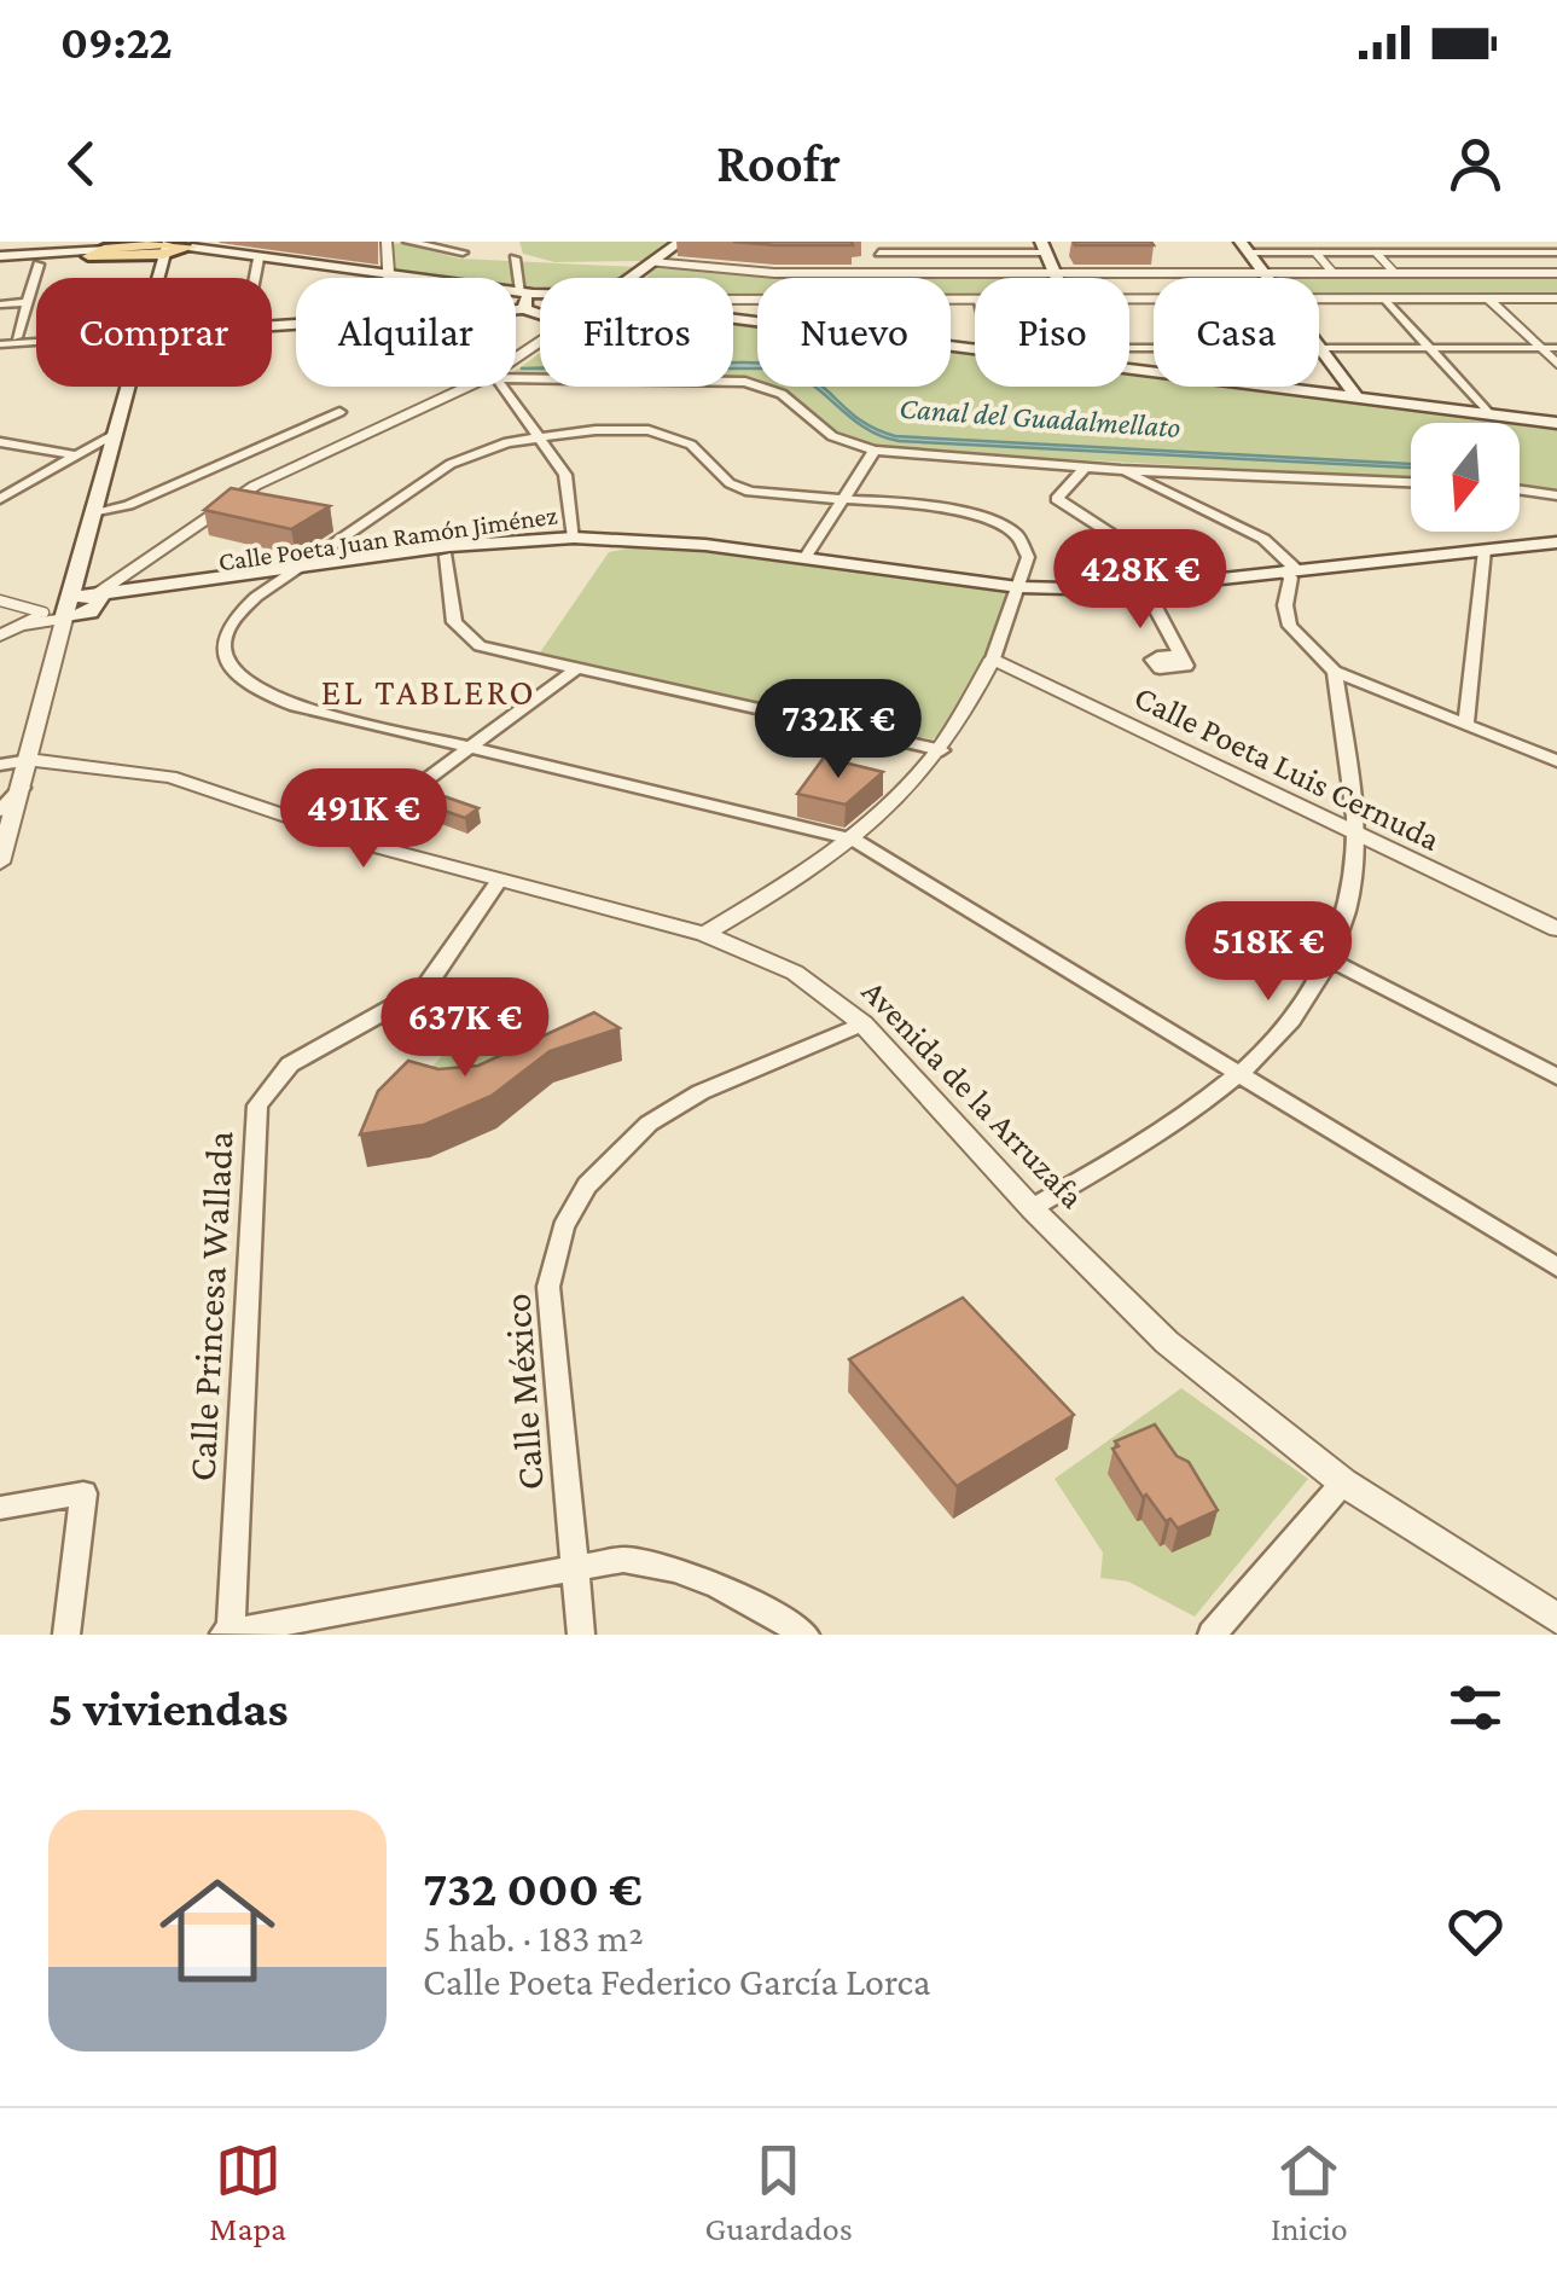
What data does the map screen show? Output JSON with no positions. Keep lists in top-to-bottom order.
{
  "streets": {
    "main road": ["Calle Poeta Juan Ramón Jiménez"],
    "street": [
      "Calle Poeta Luis Cernuda",
      "Avenida de la Arruzafa",
      "Calle Princesa Wallada",
      "Calle México"
    ]
  },
  "crossings": [
    ["Avenida de la Arruzafa", "Calle Princesa Wallada"],
    ["Avenida de la Arruzafa", "Calle México"]
  ],
  "districts": ["EL TABLERO"],
  "water": ["Canal del Guadalmellato"],
  "north": "bottom",
  "page": {
    "status": "09:22",
    "header": "Roofr",
    "chip": [
      "Comprar",
      "Alquilar",
      "Filtros",
      "Nuevo",
      "Piso",
      "Casa"
    ],
    "price": [
      "428K €",
      "732K €",
      "491K €",
      "518K €",
      "637K €"
    ],
    "heading": "5 viviendas",
    "list": [
      {
        "name": "732 000 €",
        "note": "5 hab. · 183 m² · Calle Poeta Federico García Lorca"
      }
    ],
    "tabs": ["Mapa", "Guardados", "Inicio"]
  }
}
